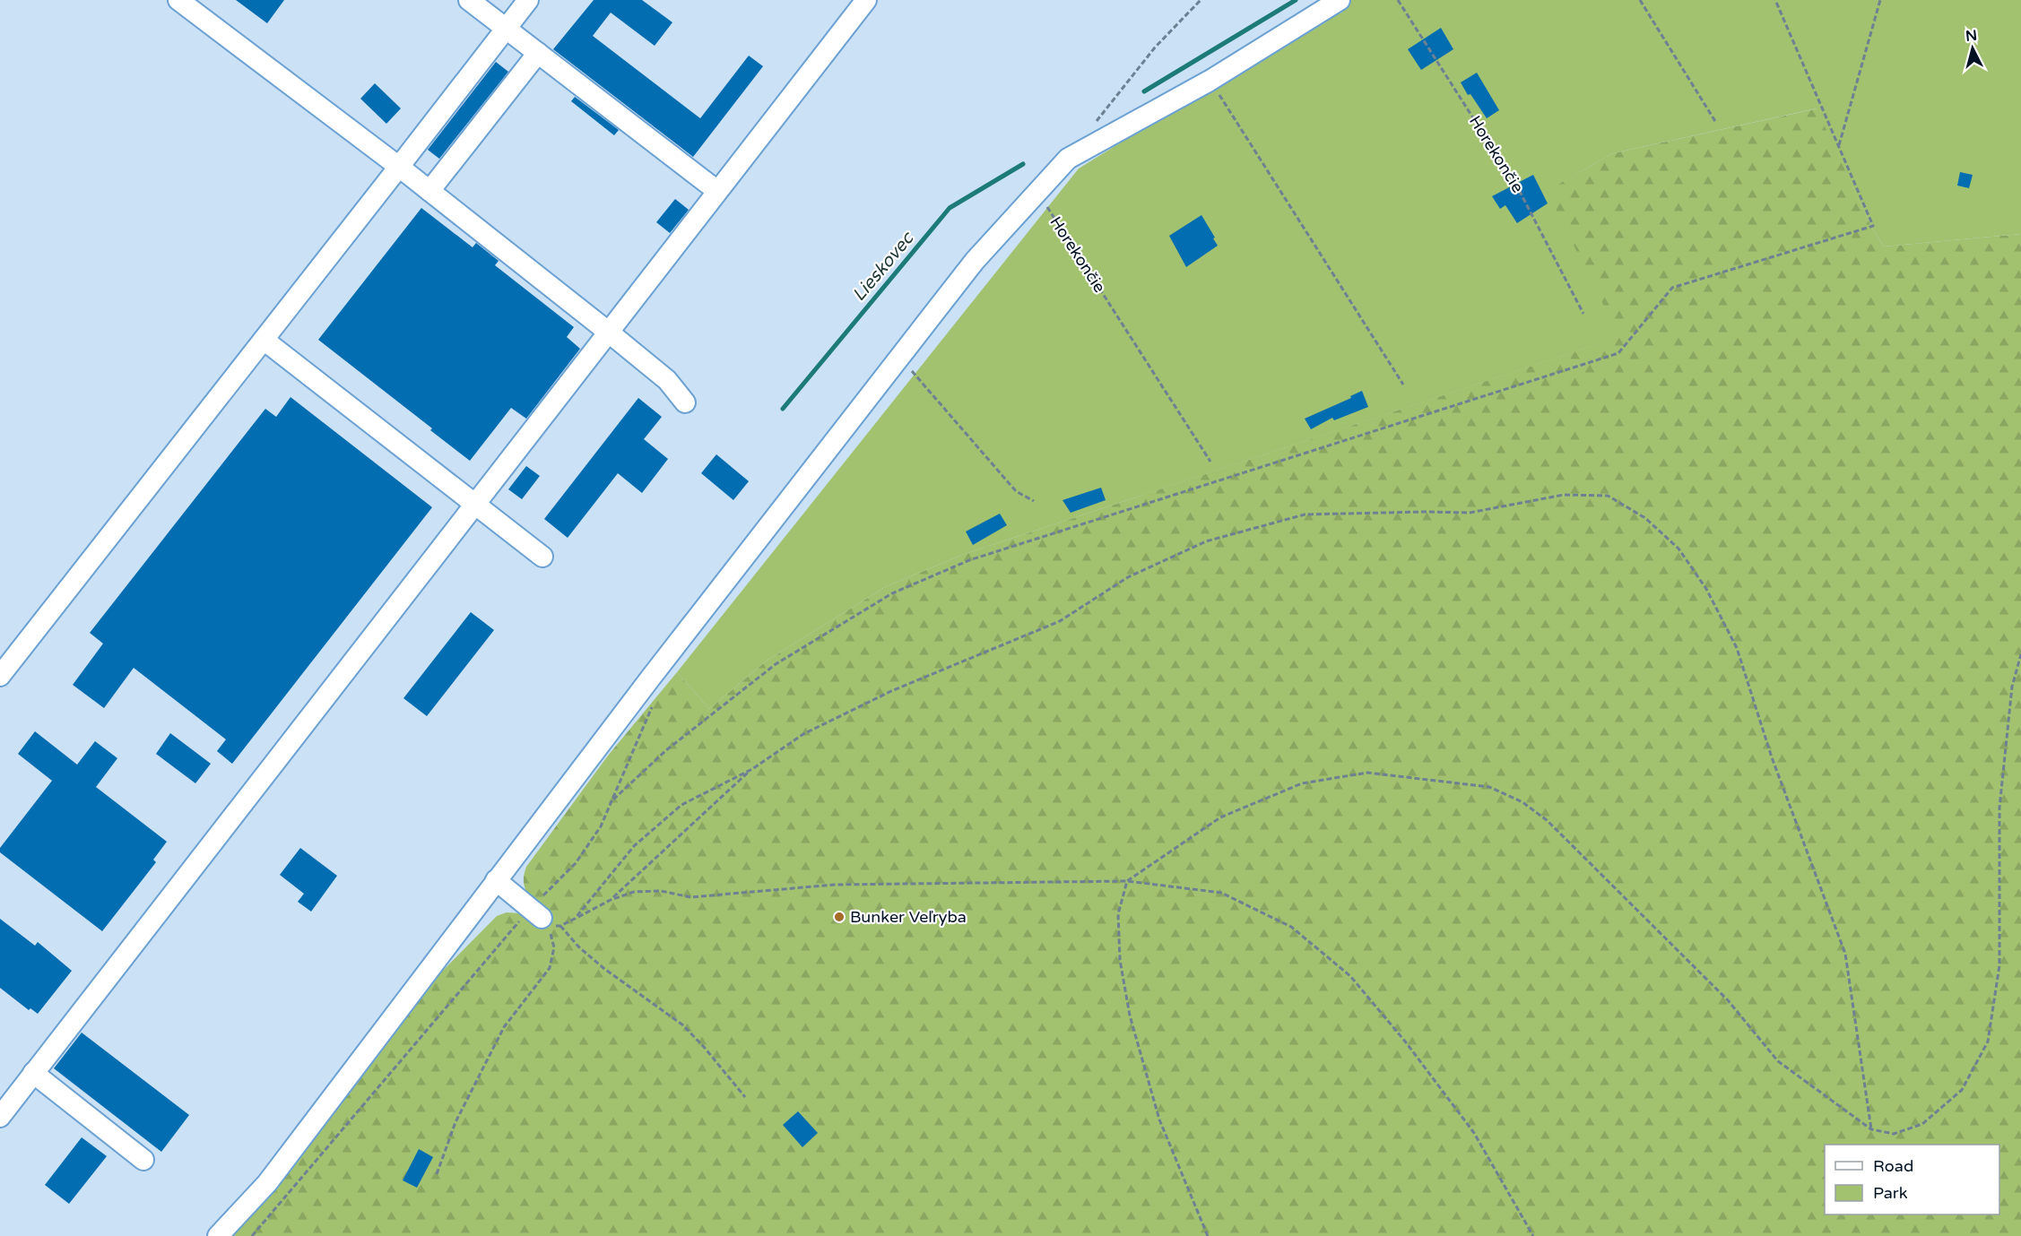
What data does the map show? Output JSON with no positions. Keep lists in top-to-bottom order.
{
  "streets": {
    "path": ["Horekončie"]
  },
  "water": ["Lieskovec"],
  "places": ["Bunker Veľryba"],
  "legend": ["Road", "Park"],
  "north": "top"
}
